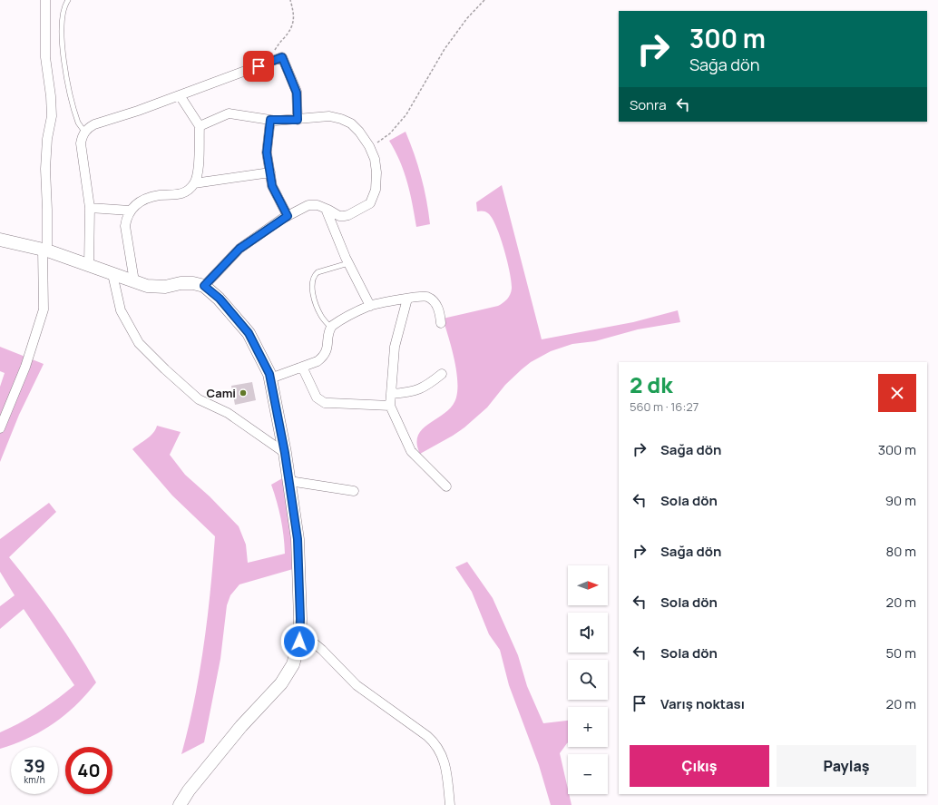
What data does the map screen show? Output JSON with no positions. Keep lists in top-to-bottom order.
{
  "places": ["Cami"],
  "north": "right",
  "page": {
    "turn": ["300 m", "Sağa dön"],
    "then": "Sonra",
    "heading": ["2 dk", "560 m · 16:27"],
    "list": [
      {
        "name": "Sağa dön",
        "value": "300 m"
      },
      {
        "name": "Sola dön",
        "value": "90 m"
      },
      {
        "name": "Sağa dön",
        "value": "80 m"
      },
      {
        "name": "Sola dön",
        "value": "20 m"
      },
      {
        "name": "Sola dön",
        "value": "50 m"
      },
      {
        "name": "Varış noktası",
        "value": "20 m"
      }
    ],
    "map_buttons": ["+", "−"],
    "buttons": ["Çıkış", "Paylaş"],
    "speed": "39 km/h",
    "limit": "40"
  }
}
